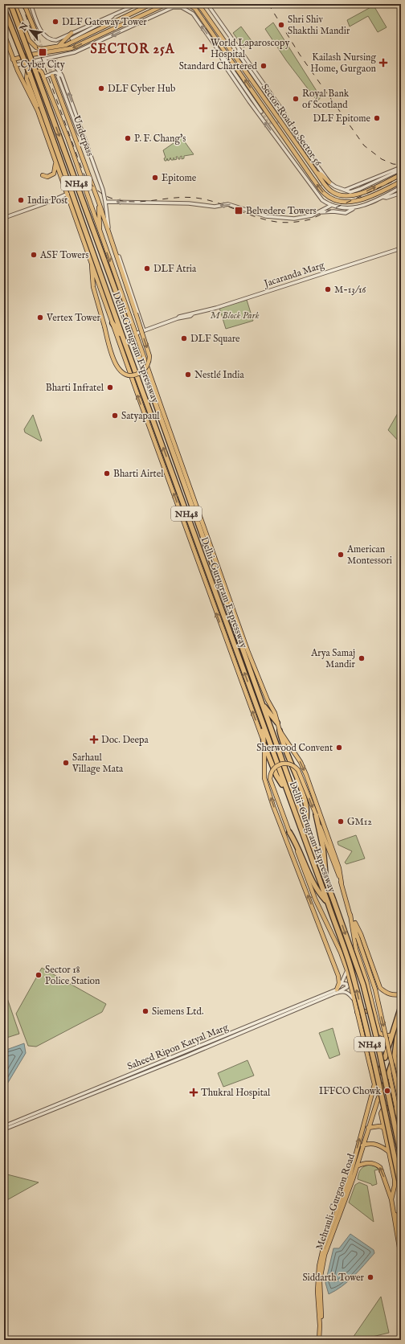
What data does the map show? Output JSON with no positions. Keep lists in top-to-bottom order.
{
  "streets": {
    "highway": ["NH48", "Delhi-Gurugram Expressway"],
    "main road": ["Sector Road to Sector 56", "Underpass", "Mehrauli-Gurgaon Road"],
    "street": ["Jacaranda Marg", "Saheed Ripon Katyal Marg"]
  },
  "districts": ["SECTOR 25A"],
  "parks": ["M Block Park"],
  "places": {
    "other": [
      "DLF Gateway Tower",
      "Shri Shiv Shakthi Mandir",
      "Standard Chartered",
      "DLF Cyber Hub",
      "Royal Bank of Scotland",
      "DLF Epitome",
      "P. F. Chang's",
      "Epitome",
      "India Post",
      "ASF Towers",
      "DLF Atria",
      "M-13/16",
      "Vertex Tower",
      "DLF Square",
      "Nestlé India",
      "Bharti Infratel",
      "Satyapaul",
      "Bharti Airtel",
      "American Montessori",
      "Arya Samaj Mandir",
      "Sherwood Convent",
      "Sarhaul Village Mata",
      "GM12",
      "Sector 18 Police Station",
      "Siemens Ltd.",
      "IFFCO Chowk",
      "Siddarth Tower"
    ],
    "health": [
      "World Laparoscopy Hospital",
      "Kailash Nursing Home, Gurgaon",
      "Doc. Deepa",
      "Thukral Hospital"
    ],
    "transit": ["Cyber City", "Belvedere Towers"]
  },
  "north": "top left"
}
